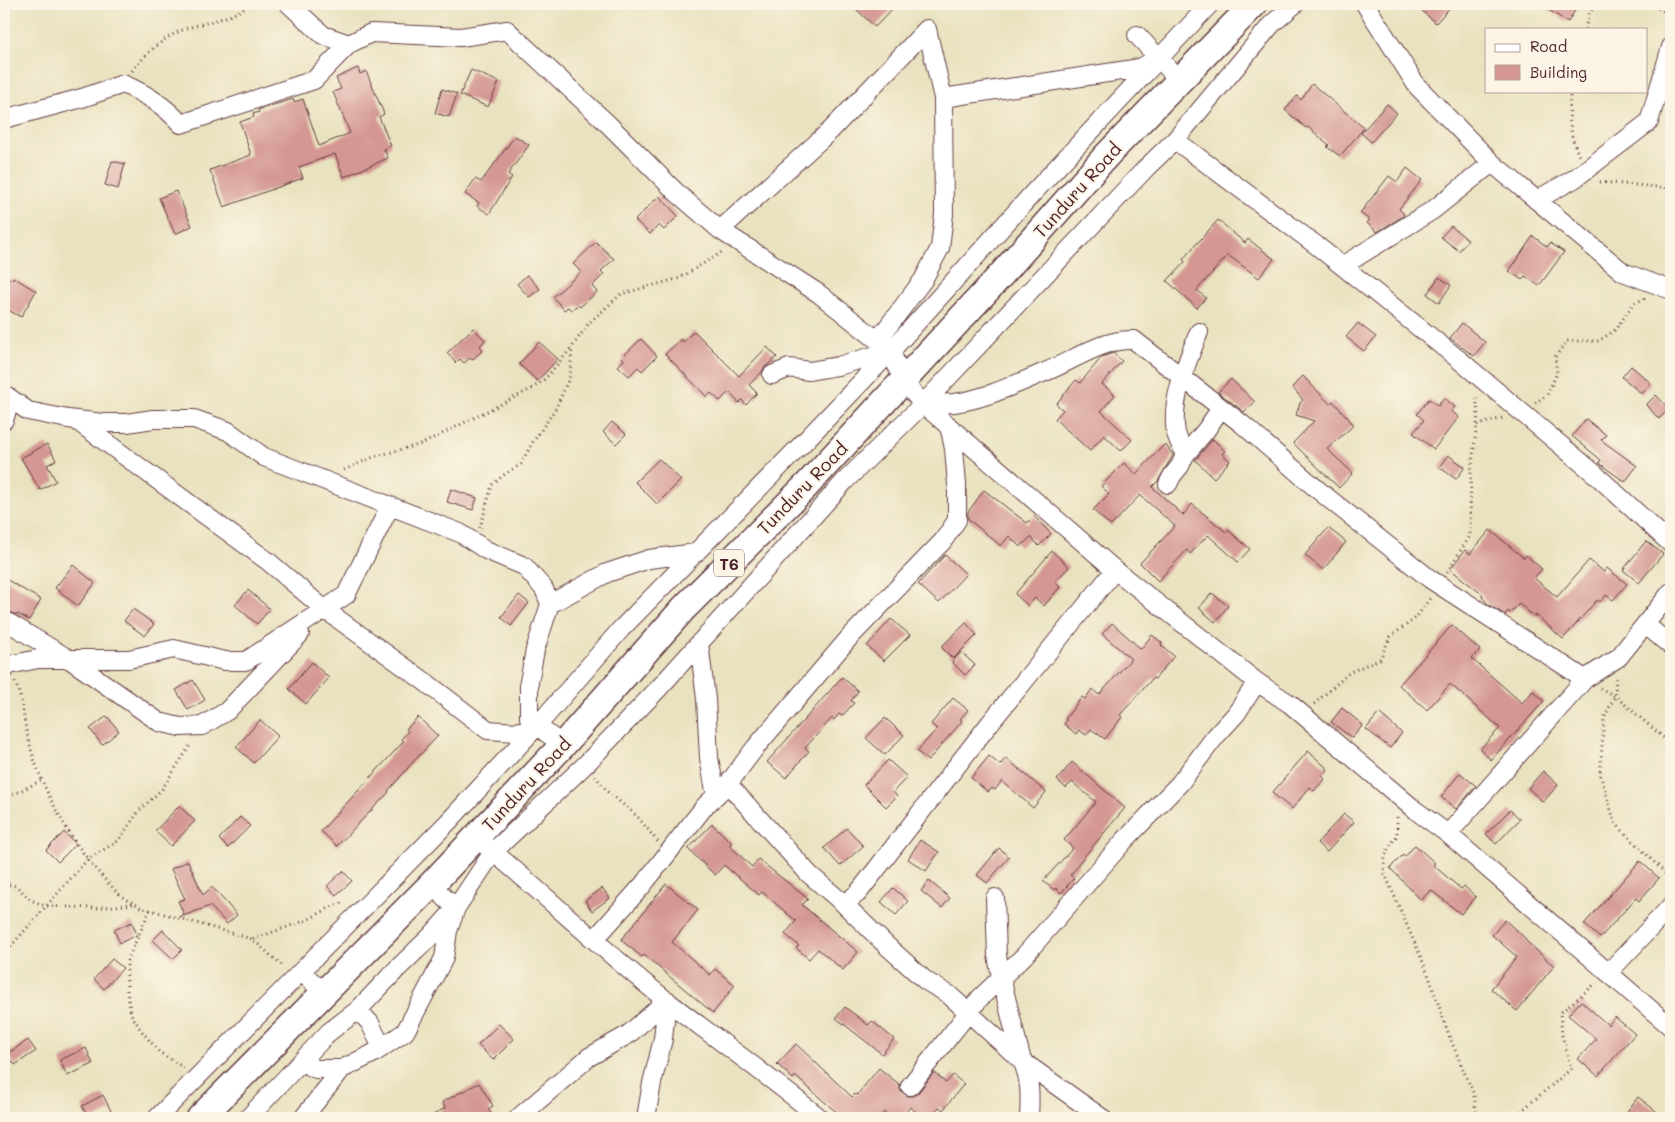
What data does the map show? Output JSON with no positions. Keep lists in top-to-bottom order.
{
  "streets": {
    "highway": ["Tunduru Road", "T6"]
  },
  "legend": ["Road", "Building"]
}
